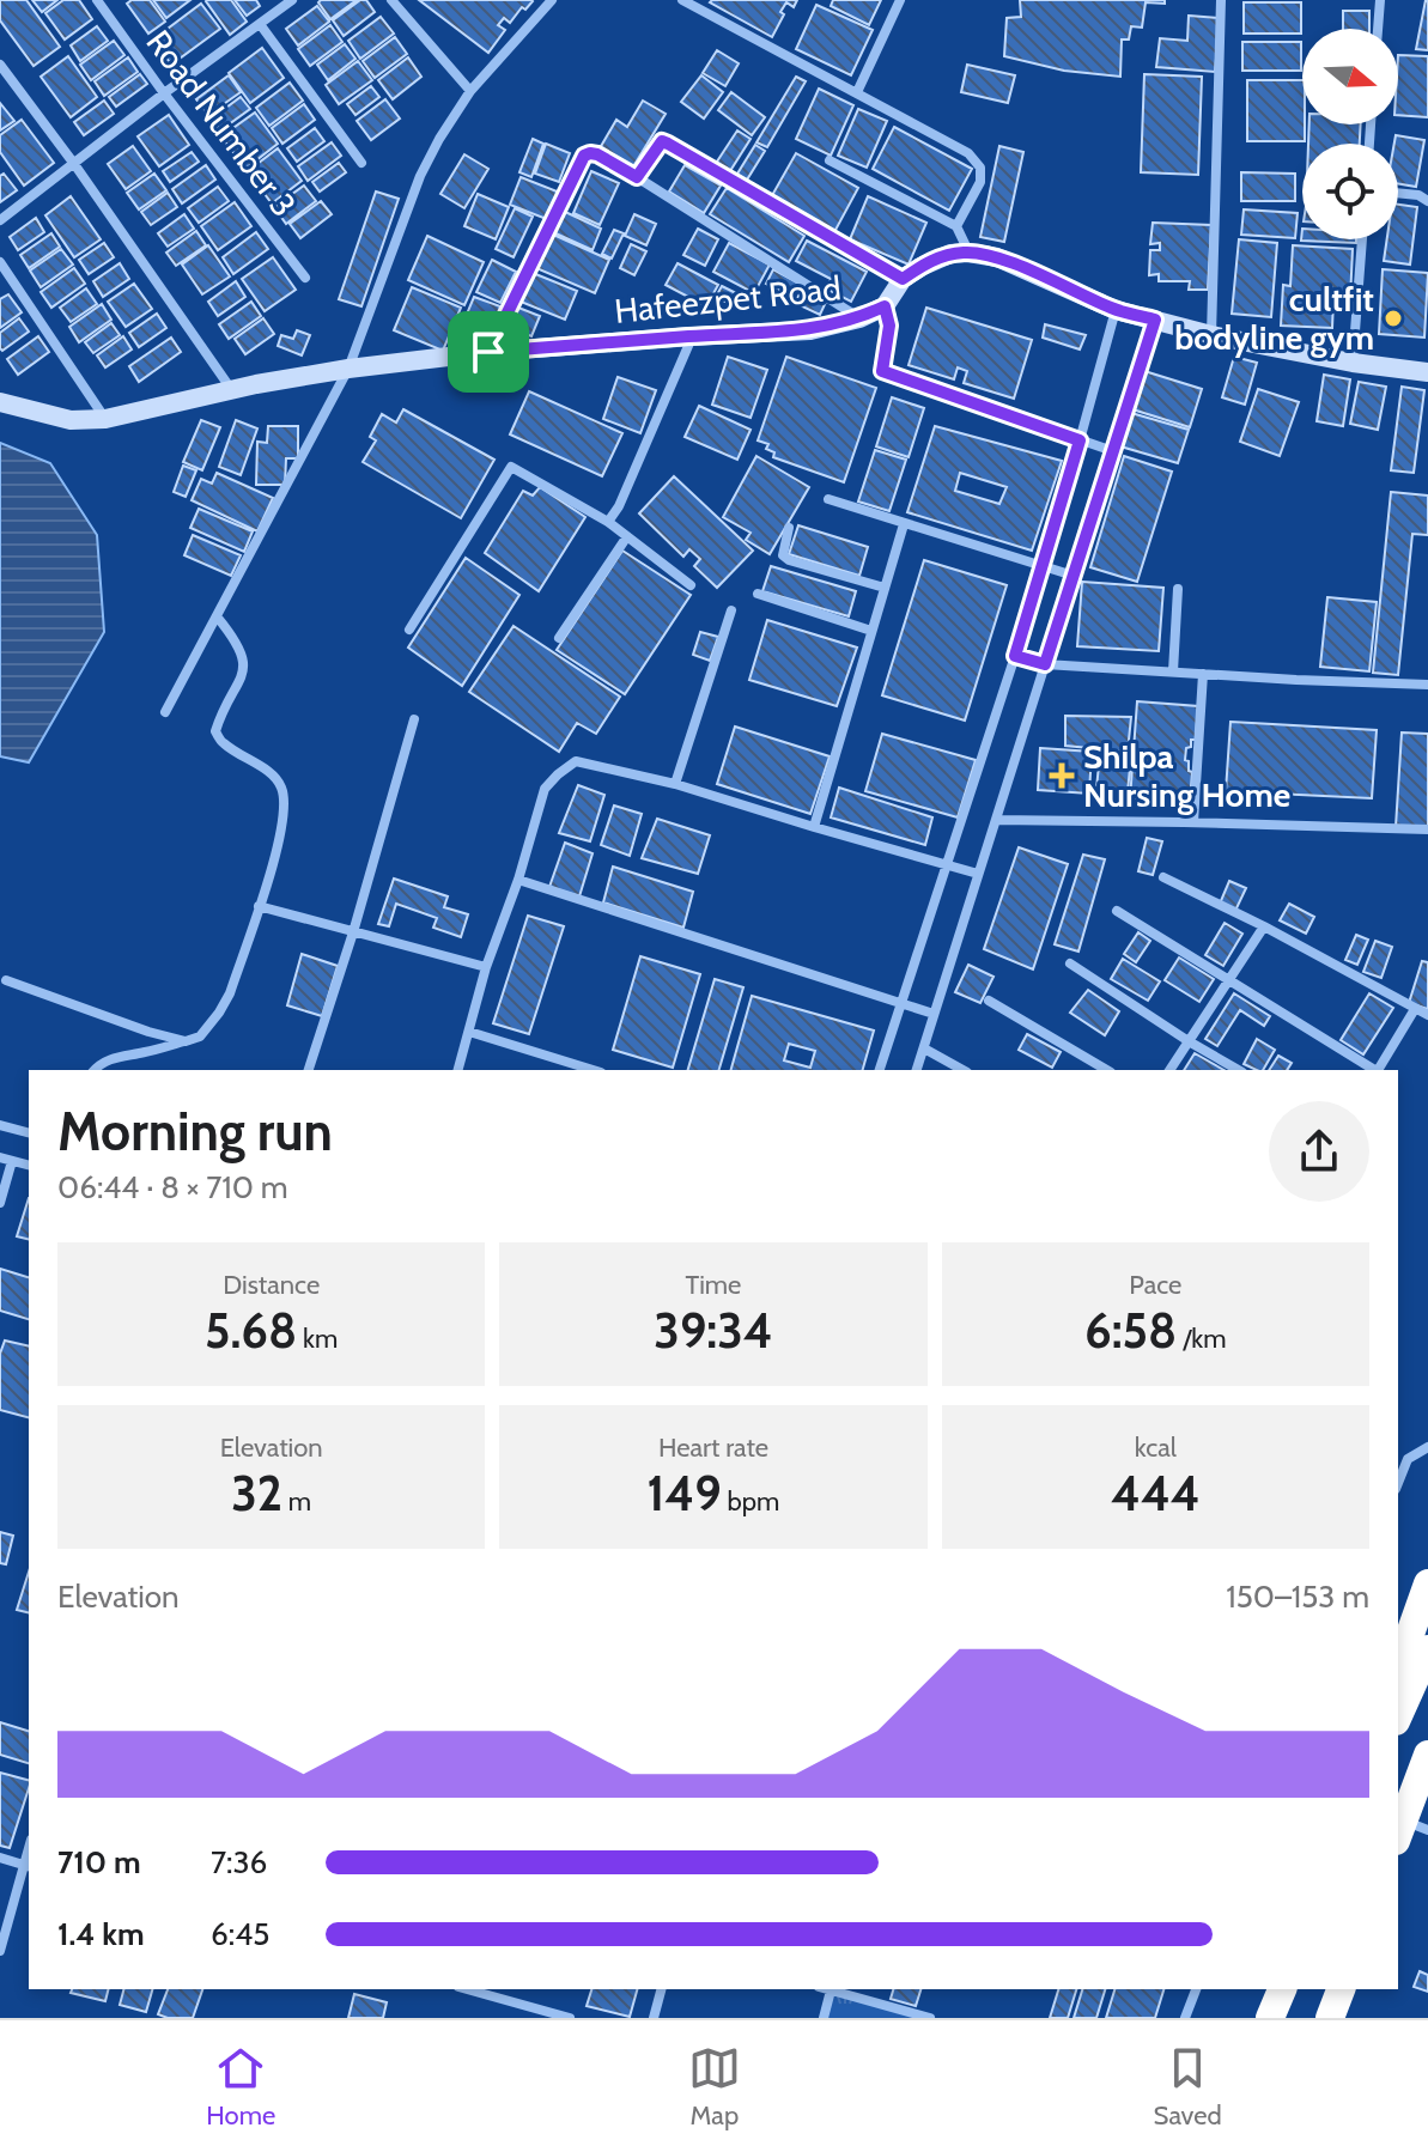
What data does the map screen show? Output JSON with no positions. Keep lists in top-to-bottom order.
{
  "streets": {
    "street": ["Road Number 3", "Hafeezpet Road"]
  },
  "places": {
    "other": ["cultfit bodyline gym"],
    "health": ["Shilpa Nursing Home"]
  },
  "north": "right",
  "page": {
    "heading": ["Morning run", "06:44 · 8 × 710 m"],
    "stats": [
      ["Distance", "5.68 km"],
      ["Time", "39:34"],
      ["Pace", "6:58 /km"],
      ["Elevation", "32 m"],
      ["Heart rate", "149 bpm"],
      ["kcal", "444"]
    ],
    "chart": ["Elevation", "150–153 m"],
    "list": [
      {
        "name": "710 m",
        "note": "7:36"
      },
      {
        "name": "1.4 km",
        "note": "6:45"
      }
    ],
    "tabs": ["Home", "Map", "Saved"]
  }
}
